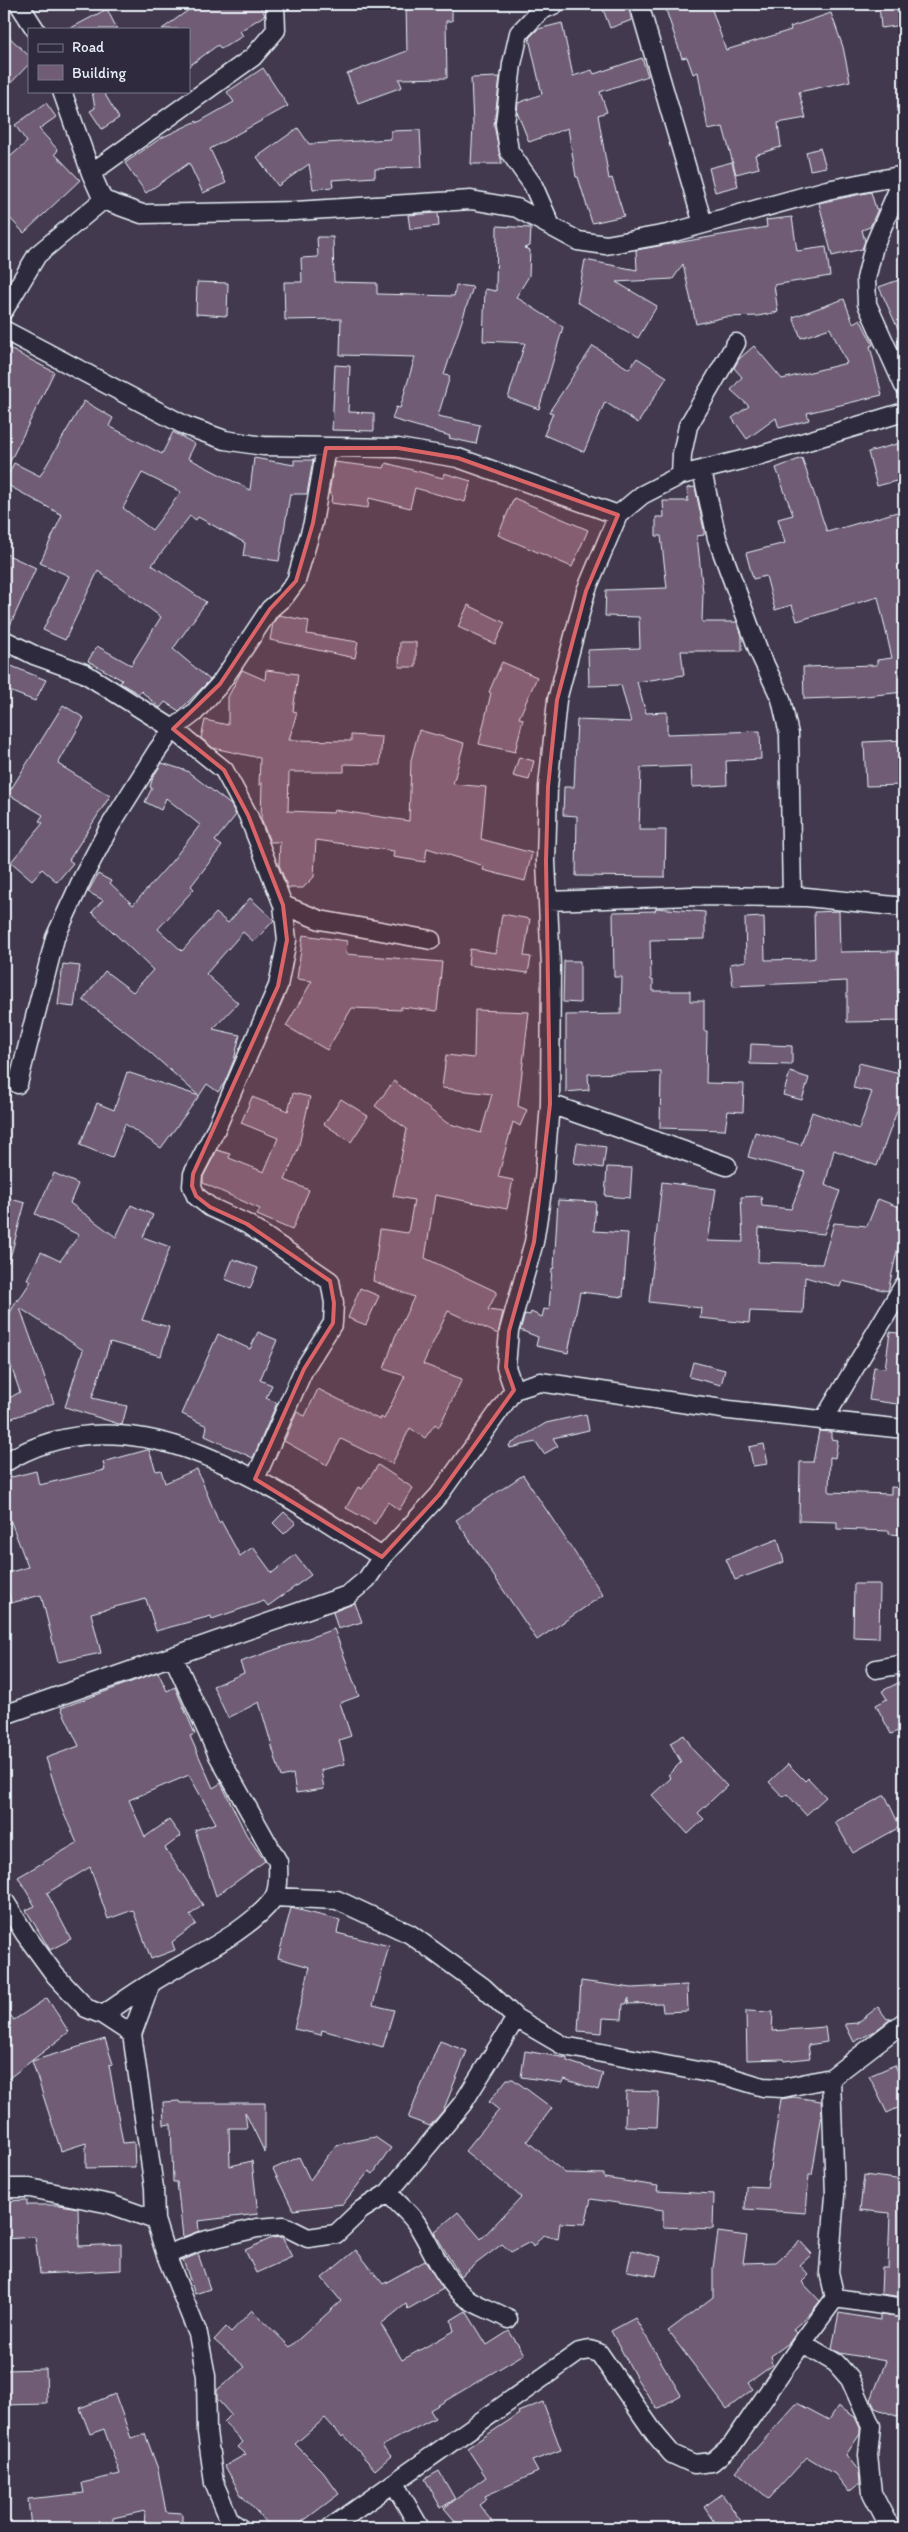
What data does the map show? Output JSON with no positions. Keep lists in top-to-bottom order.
{
  "legend": ["Road", "Building"]
}
